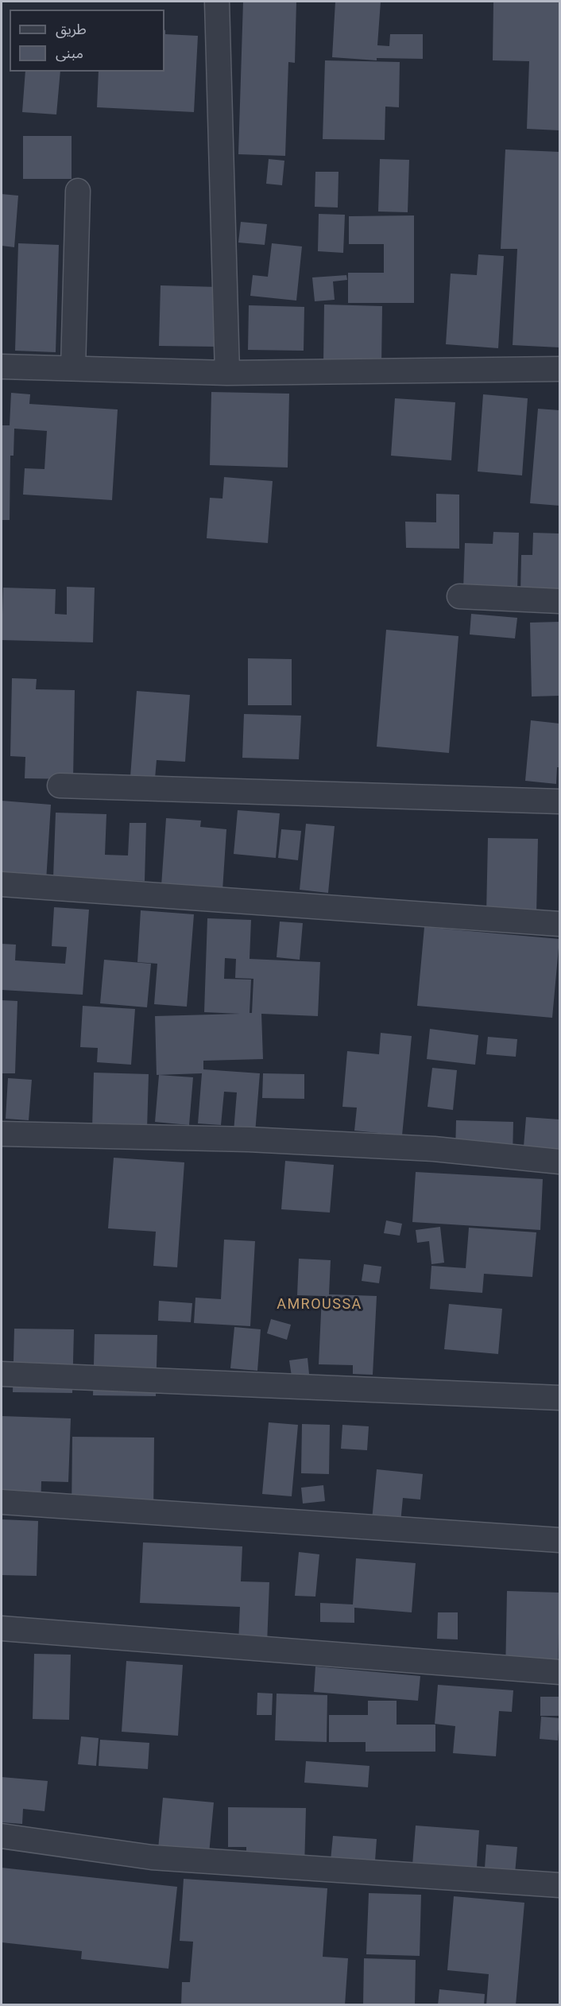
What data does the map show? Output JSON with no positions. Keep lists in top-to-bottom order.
{
  "districts": ["AMROUSSA"],
  "legend": ["طريق", "مبنى"]
}
